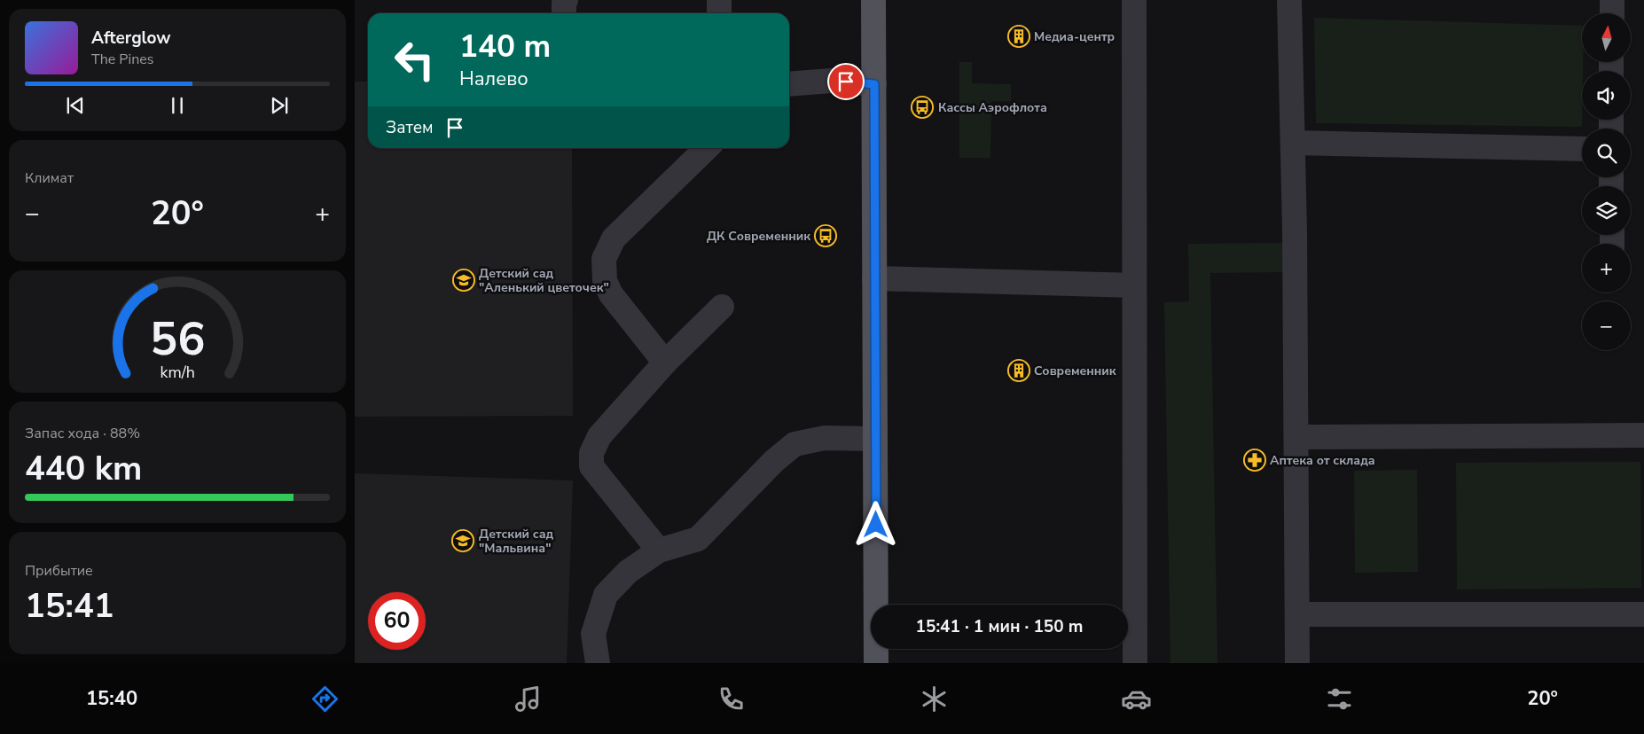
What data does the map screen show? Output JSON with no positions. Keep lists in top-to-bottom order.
{
  "places": {
    "building": ["Медиа-центр", "Современник"],
    "bus stop": ["Кассы Аэрофлота", "ДК Современник"],
    "school or university": ["Детский сад \"Аленький цветочек\"", "Детский сад \"Мальвина\""],
    "pharmacy": ["Аптека от склада"]
  },
  "north": "top",
  "page": {
    "map_buttons": ["+", "−"],
    "turn": ["140 m", "Налево"],
    "song": ["Afterglow", "The Pines"],
    "then": "Затем",
    "tile": [
      "Климат",
      ["Запас хода · 88%", "440 km"],
      ["Прибытие", "15:41"]
    ],
    "heat": ["−", "20°", "+"],
    "limit": "60",
    "trip": "15:41 · 1 мин · 150 m",
    "tabs": ["15:40", "20°"],
    "gauge": ["56", "km/h"]
  }
}
